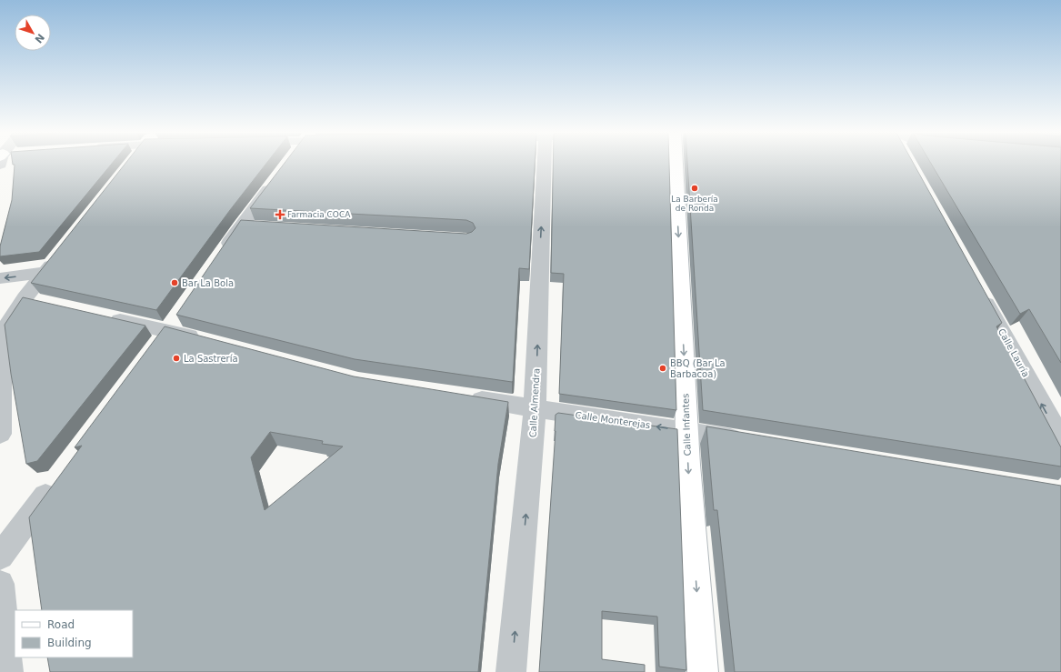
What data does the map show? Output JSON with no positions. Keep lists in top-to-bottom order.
{
  "streets": {
    "street": [
      "Calle Lauría",
      "Calle Almendra",
      "Calle Monterejas",
      "Calle Infantes"
    ]
  },
  "crossings": [
    ["Calle Almendra", "Calle Monterejas"],
    ["Calle Monterejas", "Calle Infantes"]
  ],
  "one_way": [
    "Calle Lauría",
    "Calle Almendra",
    "Calle Monterejas",
    "Calle Infantes"
  ],
  "places": {
    "other": [
      "La Barbería de Ronda",
      "Bar La Bola",
      "La Sastrería",
      "BBQ (Bar La Barbacoa)"
    ],
    "health": ["Farmacia COCA"]
  },
  "legend": ["Road", "Building"],
  "north": "bottom right"
}
